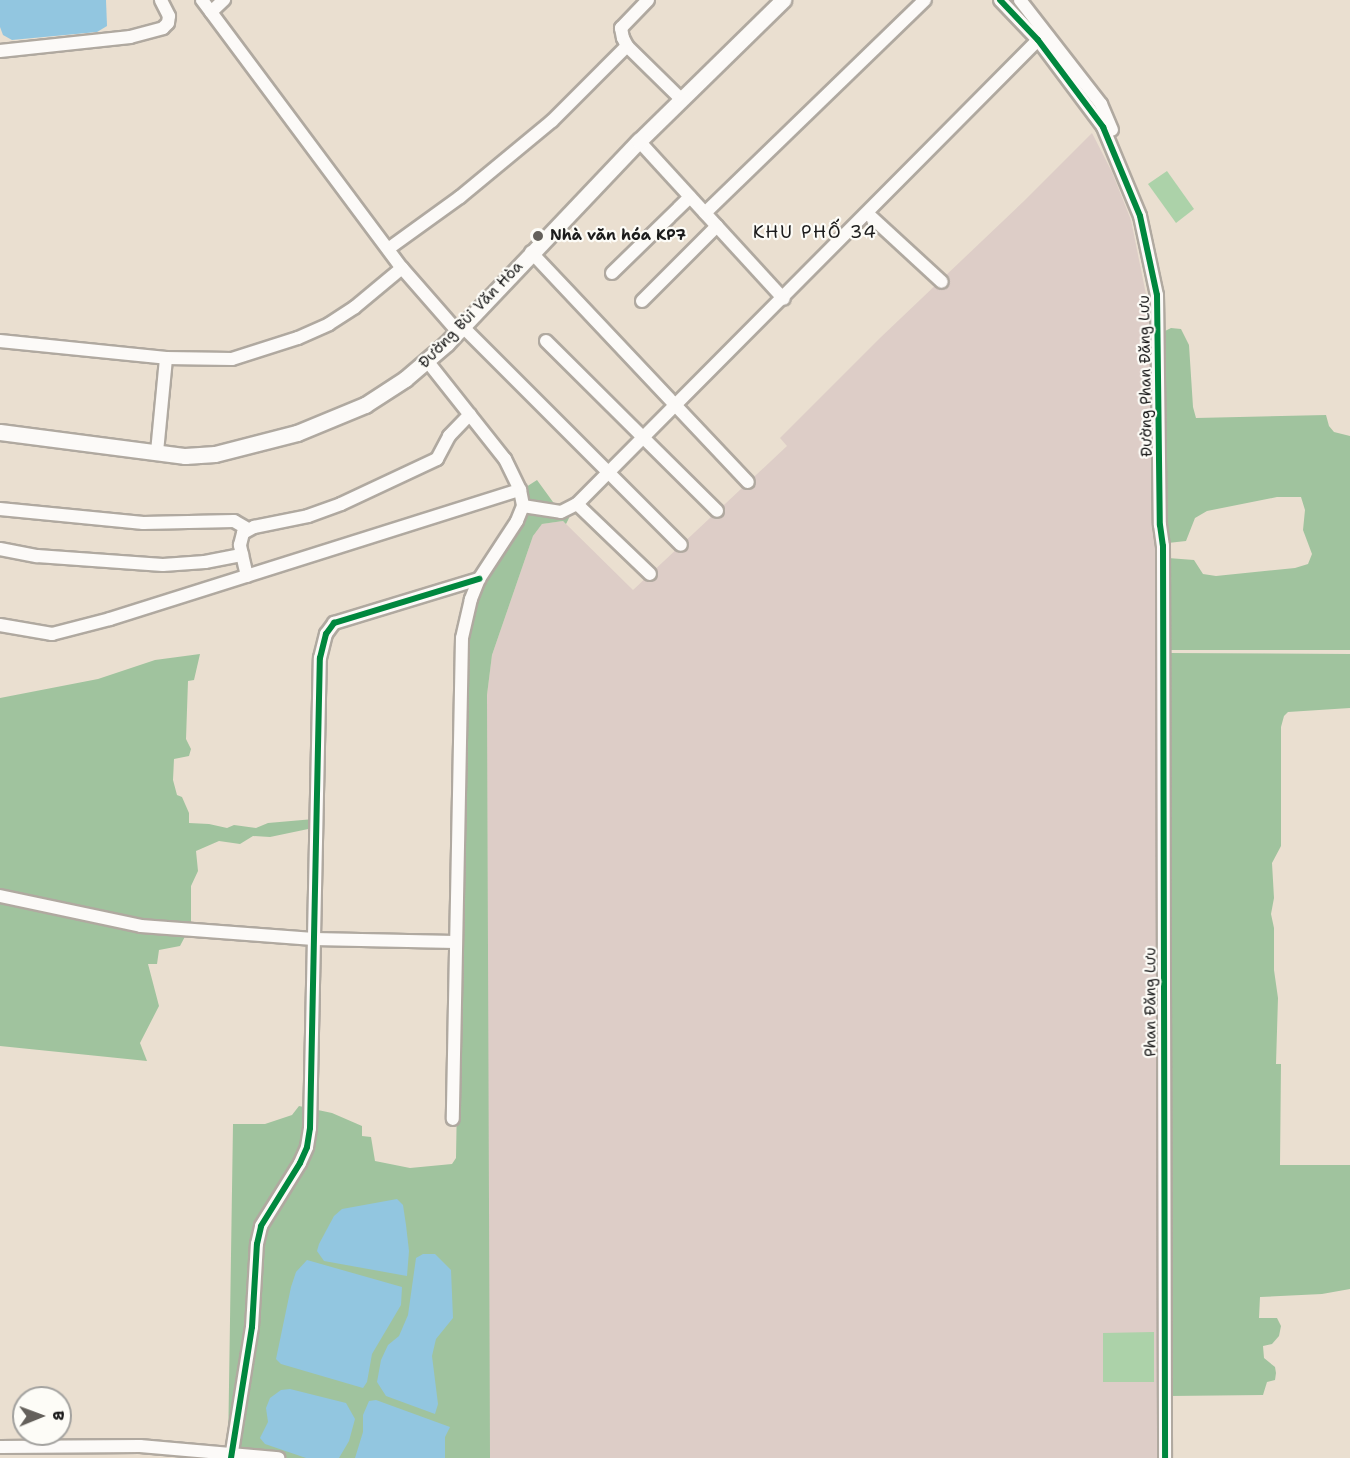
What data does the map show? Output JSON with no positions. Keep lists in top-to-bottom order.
{
  "streets": {
    "main road": ["Đường Bùi Văn Hòa"],
    "street": ["Đường Phan Đăng Lưu", "Phan Đăng Lưu"]
  },
  "crossings": [
    ["Đường Phan Đăng Lưu", "Phan Đăng Lưu"]
  ],
  "districts": ["KHU PHỐ 34"],
  "places": ["Nhà văn hóa KP7"],
  "north": "right"
}
